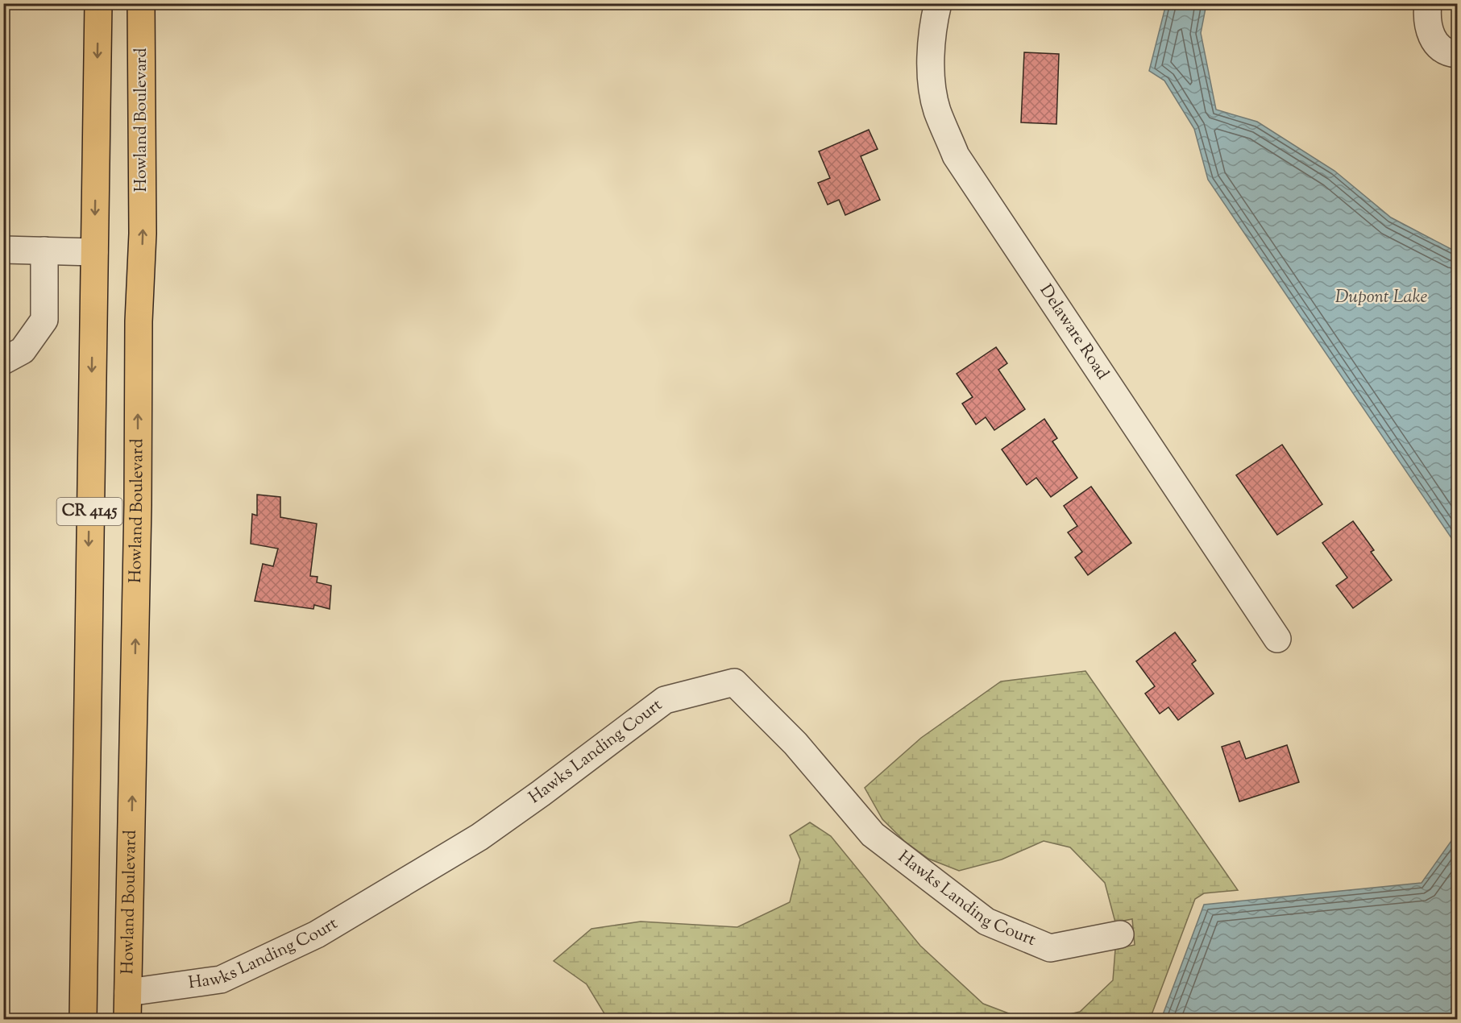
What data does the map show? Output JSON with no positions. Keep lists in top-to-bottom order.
{
  "streets": {
    "main road": ["Howland Boulevard", "CR 4145"],
    "street": ["Delaware Road", "Hawks Landing Court"]
  },
  "crossings": [
    ["Howland Boulevard", "Hawks Landing Court"]
  ],
  "water": ["Dupont Lake"]
}
